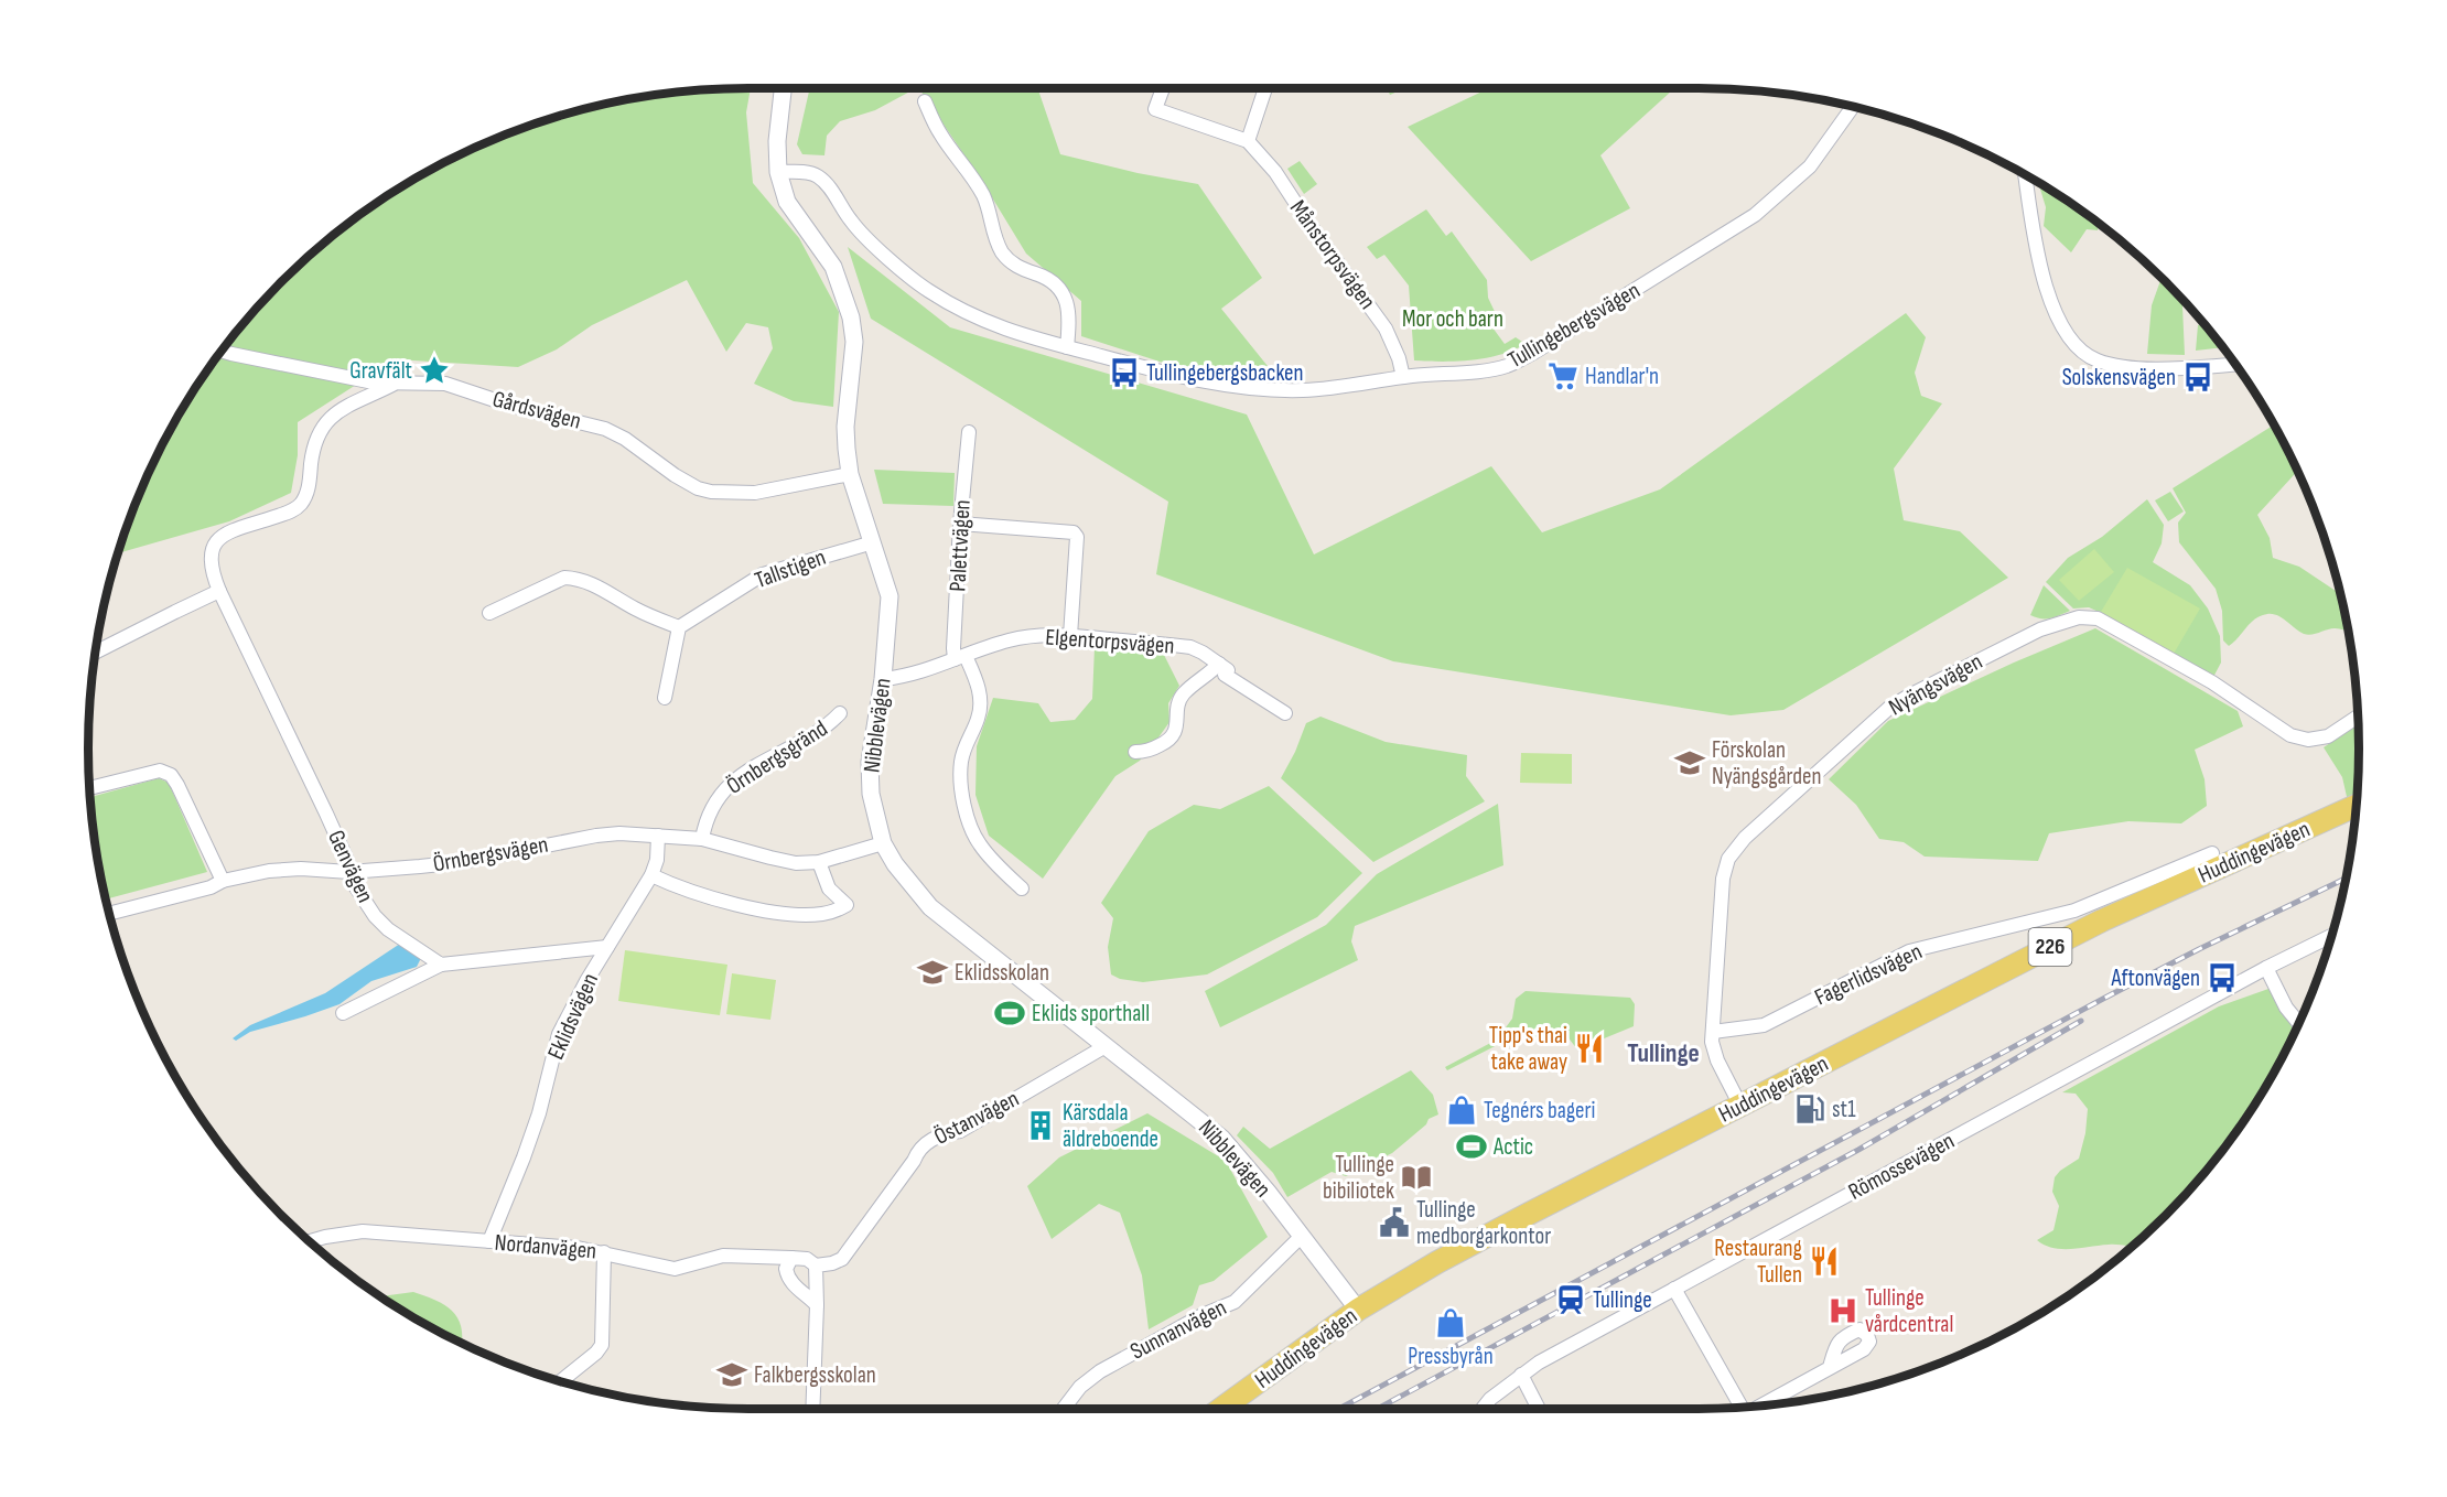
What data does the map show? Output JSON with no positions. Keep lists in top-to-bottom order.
{
  "streets": {
    "main road": ["Huddingevägen", "226"],
    "street": [
      "Månstorpsvägen",
      "Tullingebergsvägen",
      "Gårdsvägen",
      "Palettvägen",
      "Tallstigen",
      "Elgentorpsvägen",
      "Nyängsvägen",
      "Nibblevägen",
      "Örnbergsgränd",
      "Örnbergsvägen",
      "Genvägen",
      "Fagerlidsvägen",
      "Eklidsvägen",
      "Östanvägen",
      "Römossevägen",
      "Nordanvägen",
      "Sunnanvägen"
    ]
  },
  "crossings": [
    ["Månstorpsvägen", "Tullingebergsvägen"],
    ["Tullingebergsvägen", "Nibblevägen"],
    ["Gårdsvägen", "Nibblevägen"],
    ["Palettvägen", "Elgentorpsvägen"],
    ["Tallstigen", "Nibblevägen"],
    ["Elgentorpsvägen", "Nibblevägen"],
    ["Nyängsvägen", "Huddingevägen"],
    ["Nyängsvägen", "Fagerlidsvägen"],
    ["Nibblevägen", "Huddingevägen"],
    ["Nibblevägen", "Örnbergsvägen"],
    ["Nibblevägen", "Östanvägen"],
    ["Nibblevägen", "Sunnanvägen"],
    ["Örnbergsgränd", "Örnbergsvägen"],
    ["Örnbergsvägen", "Genvägen"],
    ["Örnbergsvägen", "Eklidsvägen"],
    ["Eklidsvägen", "Nordanvägen"]
  ],
  "districts": ["Tullinge"],
  "parks": ["Mor och barn"],
  "places": {
    "place": ["Gravfält"],
    "bus stop": ["Tullingebergsbacken", "Solskensvägen", "Aftonvägen"],
    "supermarket": ["Handlar'n"],
    "school or university": ["Förskolan Nyängsgården", "Eklidsskolan", "Falkbergsskolan"],
    "sports": ["Eklids sporthall", "Actic"],
    "restaurant": ["Tipp's thai take away", "Restaurang Tullen"],
    "fuel station": ["st1"],
    "shop": ["Tegnérs bageri", "Pressbyrån"],
    "building": ["Kärsdala äldreboende"],
    "library": ["Tullinge bibiliotek"],
    "public building": ["Tullinge medborgarkontor"],
    "station": ["Tullinge"],
    "hospital": ["Tullinge vårdcentral"]
  }
}
